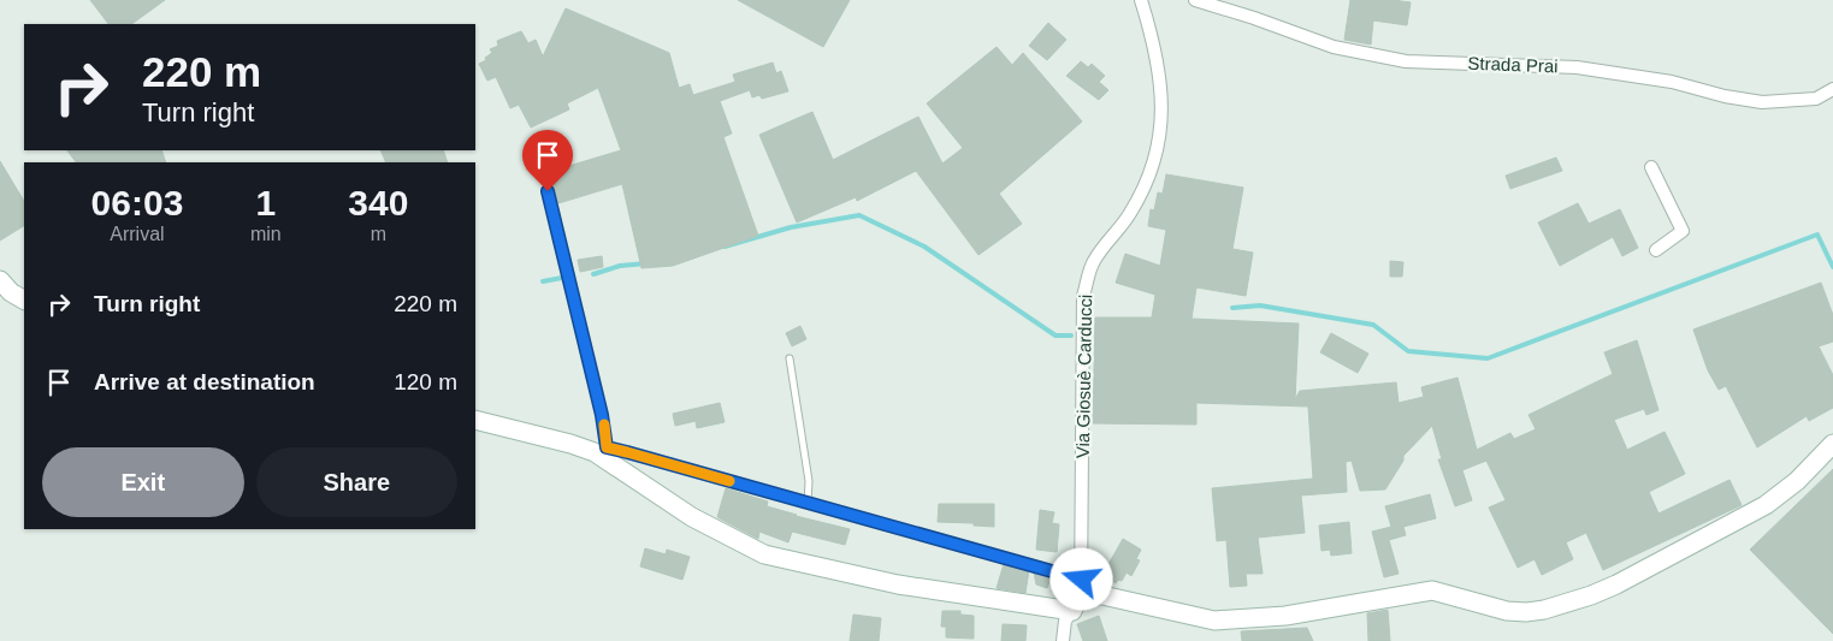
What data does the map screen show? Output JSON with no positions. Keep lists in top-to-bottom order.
{
  "streets": {
    "street": ["Strada Prai", "Via Giosuè Carducci"]
  },
  "page": {
    "turn": ["220 m", "Turn right"],
    "eta": [
      "06:03",
      "Arrival",
      "1",
      "min",
      "340",
      "m"
    ],
    "list": [
      {
        "name": "Turn right",
        "value": "220 m"
      },
      {
        "name": "Arrive at destination",
        "value": "120 m"
      }
    ],
    "buttons": ["Exit", "Share"]
  }
}
